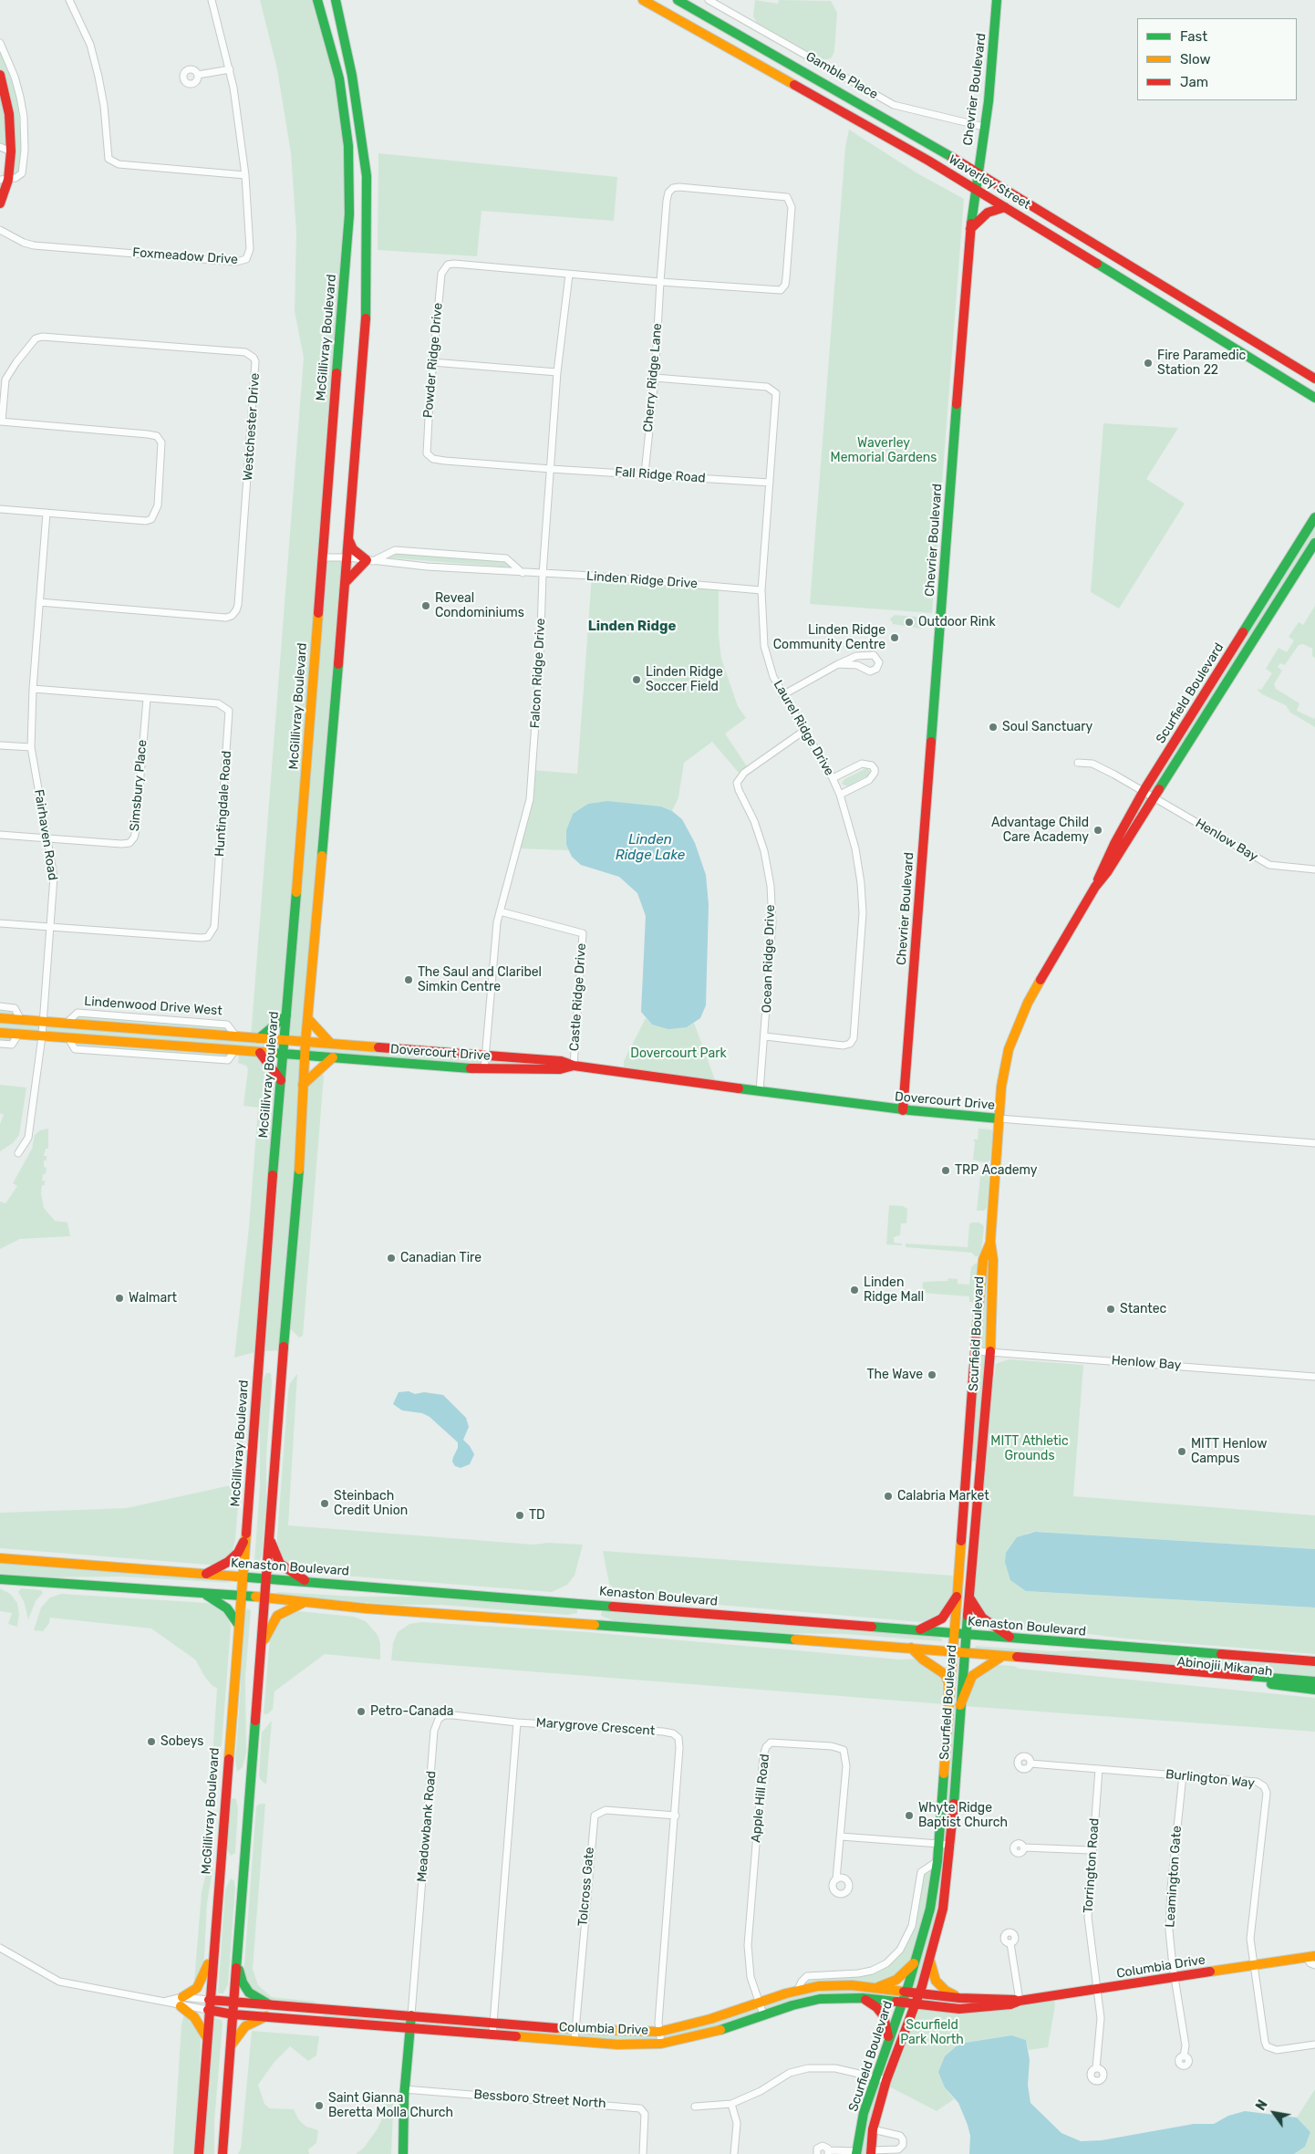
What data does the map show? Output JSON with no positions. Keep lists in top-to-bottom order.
{
  "streets": {
    "main road": [
      "Chevrier Boulevard",
      "Waverley Street",
      "McGillivray Boulevard",
      "Scurfield Boulevard",
      "Lindenwood Drive West",
      "Dovercourt Drive",
      "Kenaston Boulevard",
      "Abinojii Mikanah",
      "Columbia Drive"
    ],
    "street": [
      "Gamble Place",
      "Foxmeadow Drive",
      "Powder Ridge Drive",
      "Cherry Ridge Lane",
      "Westchester Drive",
      "Fall Ridge Road",
      "Linden Ridge Drive",
      "Falcon Ridge Drive",
      "Laurel Ridge Drive",
      "Simsbury Place",
      "Huntingdale Road",
      "Fairhaven Road",
      "Henlow Bay",
      "Ocean Ridge Drive",
      "Castle Ridge Drive",
      "Marygrove Crescent",
      "Burlington Way",
      "Apple Hill Road",
      "Meadowbank Road",
      "Torrington Road",
      "Leamington Gate",
      "Tolcross Gate",
      "Bessboro Street North"
    ]
  },
  "crossings": [
    ["Gamble Place", "Chevrier Boulevard"],
    ["Chevrier Boulevard", "Waverley Street"],
    ["Chevrier Boulevard", "Dovercourt Drive"],
    ["McGillivray Boulevard", "Linden Ridge Drive"],
    ["McGillivray Boulevard", "Lindenwood Drive West"],
    ["McGillivray Boulevard", "Kenaston Boulevard"],
    ["McGillivray Boulevard", "Columbia Drive"],
    ["Powder Ridge Drive", "Fall Ridge Road"],
    ["Powder Ridge Drive", "Falcon Ridge Drive"],
    ["Cherry Ridge Lane", "Fall Ridge Road"],
    ["Cherry Ridge Lane", "Laurel Ridge Drive"],
    ["Westchester Drive", "Fairhaven Road"],
    ["Fall Ridge Road", "Falcon Ridge Drive"],
    ["Fall Ridge Road", "Laurel Ridge Drive"],
    ["Linden Ridge Drive", "Falcon Ridge Drive"],
    ["Linden Ridge Drive", "Laurel Ridge Drive"],
    ["Falcon Ridge Drive", "Castle Ridge Drive"],
    ["Falcon Ridge Drive", "Dovercourt Drive"],
    ["Scurfield Boulevard", "Henlow Bay"],
    ["Scurfield Boulevard", "Dovercourt Drive"],
    ["Scurfield Boulevard", "Kenaston Boulevard"],
    ["Scurfield Boulevard", "Columbia Drive"],
    ["Laurel Ridge Drive", "Ocean Ridge Drive"],
    ["Simsbury Place", "Huntingdale Road"],
    ["Simsbury Place", "Fairhaven Road"],
    ["Huntingdale Road", "Fairhaven Road"],
    ["Fairhaven Road", "Lindenwood Drive West"],
    ["Ocean Ridge Drive", "Dovercourt Drive"],
    ["Castle Ridge Drive", "Dovercourt Drive"],
    ["Lindenwood Drive West", "Dovercourt Drive"],
    ["Marygrove Crescent", "Meadowbank Road"],
    ["Marygrove Crescent", "Tolcross Gate"],
    ["Marygrove Crescent", "Columbia Drive"],
    ["Burlington Way", "Torrington Road"],
    ["Burlington Way", "Leamington Gate"],
    ["Burlington Way", "Columbia Drive"],
    ["Apple Hill Road", "Columbia Drive"],
    ["Meadowbank Road", "Columbia Drive"],
    ["Torrington Road", "Columbia Drive"],
    ["Leamington Gate", "Columbia Drive"],
    ["Tolcross Gate", "Columbia Drive"]
  ],
  "districts": ["Linden Ridge"],
  "water": ["Linden Ridge Lake"],
  "parks": [
    "Waverley Memorial Gardens",
    "Dovercourt Park",
    "MITT Athletic Grounds",
    "Scurfield Park North"
  ],
  "places": [
    "Fire Paramedic Station 22",
    "Reveal Condominiums",
    "Outdoor Rink",
    "Linden Ridge Community Centre",
    "Linden Ridge Soccer Field",
    "Soul Sanctuary",
    "Advantage Child Care Academy",
    "The Saul and Claribel Simkin Centre",
    "TRP Academy",
    "Canadian Tire",
    "Linden Ridge Mall",
    "Walmart",
    "Stantec",
    "The Wave",
    "MITT Henlow Campus",
    "Calabria Market",
    "Steinbach Credit Union",
    "TD",
    "Petro-Canada",
    "Sobeys",
    "Whyte Ridge Baptist Church",
    "Saint Gianna Beretta Molla Church"
  ],
  "legend": ["Fast", "Slow", "Jam"],
  "north": "top left"
}
